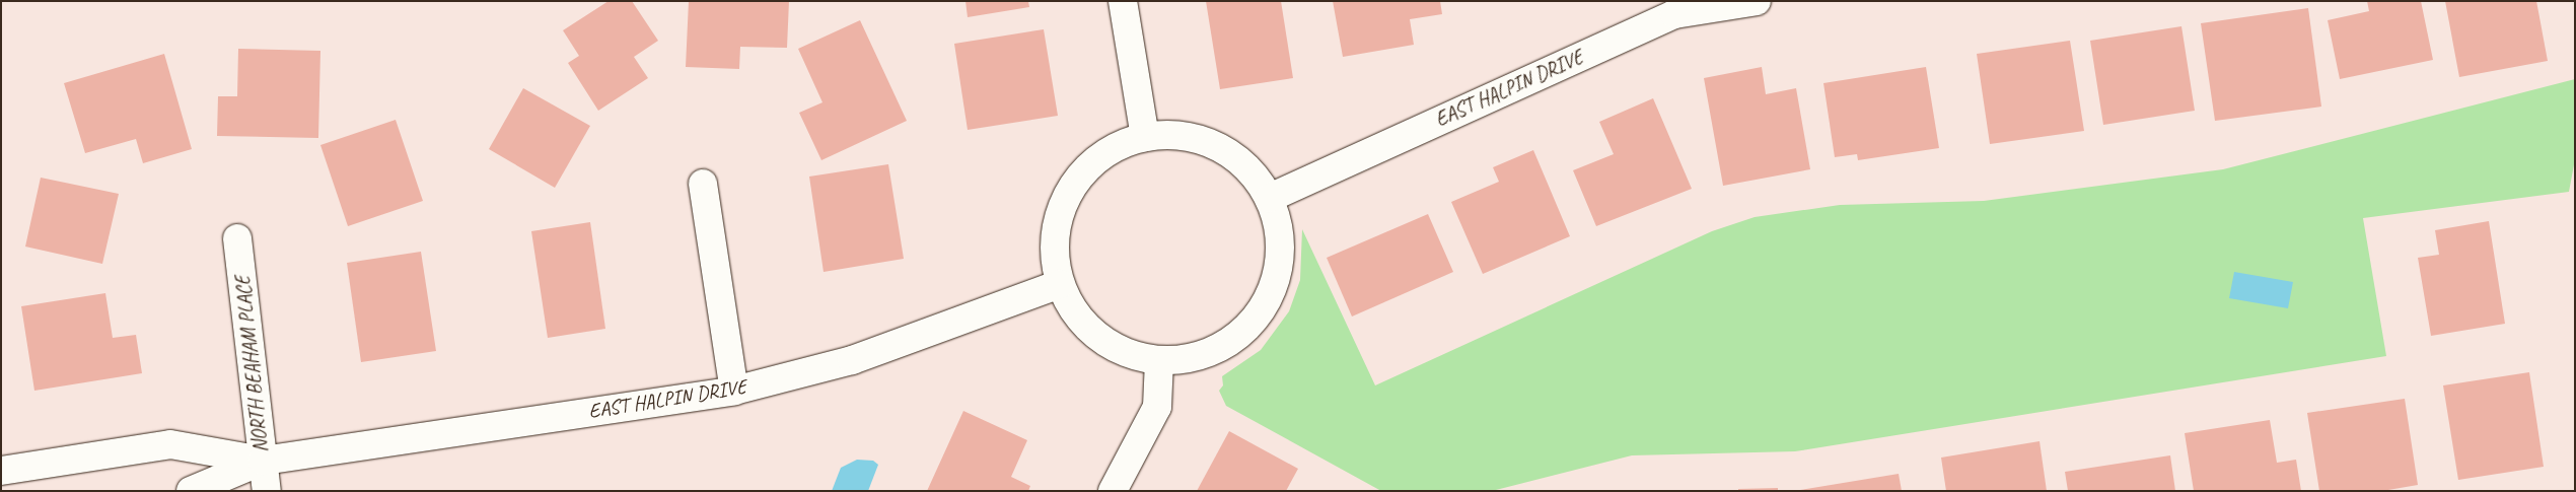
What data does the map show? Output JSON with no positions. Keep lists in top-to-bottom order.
{
  "streets": {
    "street": ["EAST HALPIN DRIVE", "NORTH BEAHAM PLACE"]
  },
  "crossings": [
    ["EAST HALPIN DRIVE", "NORTH BEAHAM PLACE"]
  ]
}
